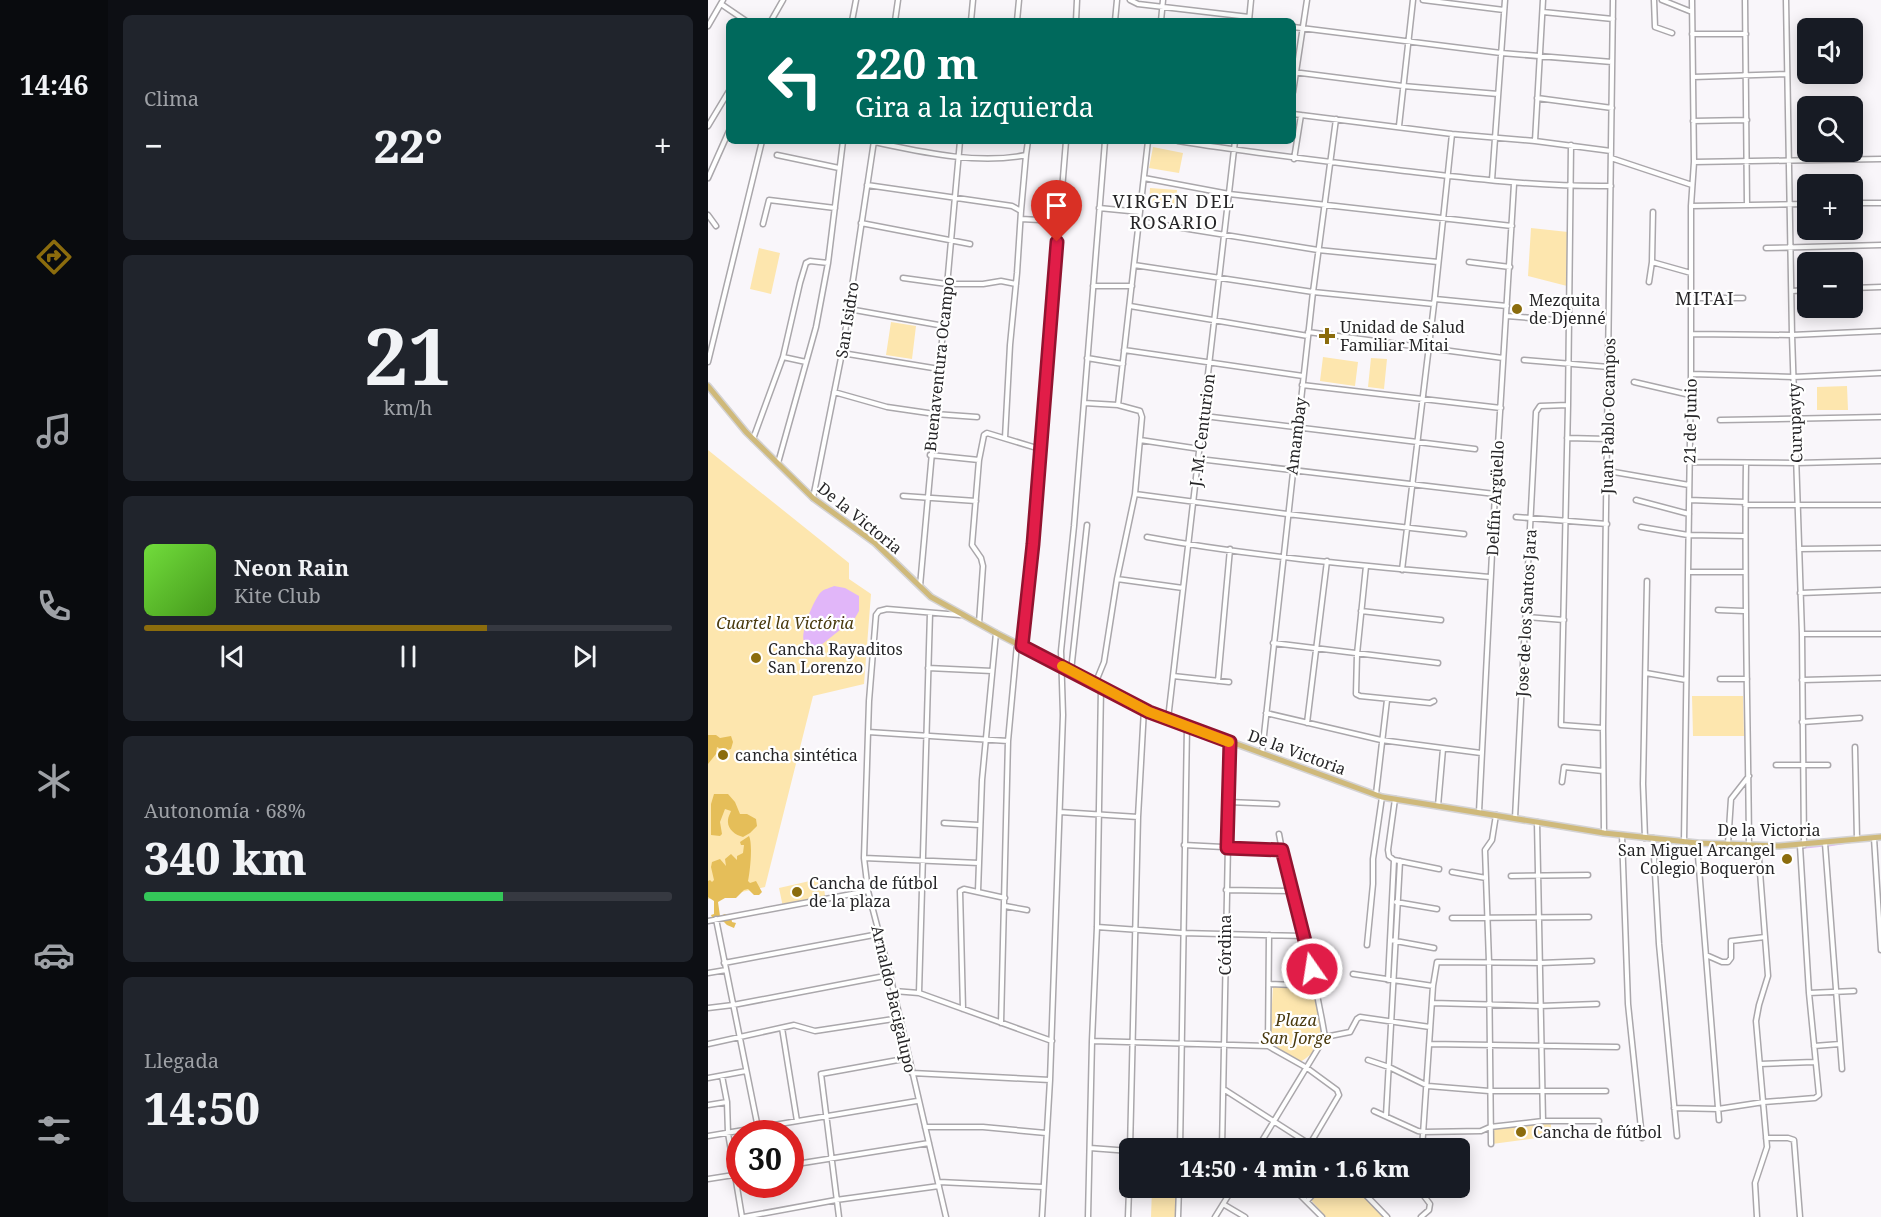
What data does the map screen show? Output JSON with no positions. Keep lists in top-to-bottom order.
{
  "streets": {
    "main road": ["De la Victoria"],
    "street": [
      "San Isidro",
      "Buenaventura Ocampo",
      "Juan Pablo Ocampos",
      "21 de Junio",
      "Curupayty",
      "J. M. Centurion",
      "Amambay",
      "Delfín Argüello",
      "Jose de los Santos Jara",
      "Córdina",
      "Arnaldo Bacigalupo"
    ]
  },
  "crossings": [
    ["San Isidro", "De la Victoria"],
    ["Buenaventura Ocampo", "De la Victoria"],
    ["Juan Pablo Ocampos", "De la Victoria"],
    ["21 de Junio", "De la Victoria"],
    ["Curupayty", "De la Victoria"],
    ["J. M. Centurion", "De la Victoria"],
    ["Amambay", "De la Victoria"],
    ["Delfín Argüello", "De la Victoria"],
    ["De la Victoria", "Jose de los Santos Jara"],
    ["De la Victoria", "Córdina"],
    ["De la Victoria", "Arnaldo Bacigalupo"]
  ],
  "districts": ["VIRGEN DEL ROSARIO", "MITAI"],
  "parks": ["Cuartel la Victória", "Plaza San Jorge"],
  "places": {
    "other": [
      "Mezquita de Djenné",
      "Cancha Rayaditos San Lorenzo",
      "cancha sintética",
      "San Miguel Arcangel Colegio Boqueron",
      "Cancha de fútbol de la plaza",
      "Cancha de fútbol"
    ],
    "health": ["Unidad de Salud Familiar Mitai"]
  },
  "page": {
    "tabs": "14:46",
    "tile": [
      "Clima",
      ["21", "km/h"],
      ["Autonomía · 68%", "340 km"],
      ["Llegada", "14:50"]
    ],
    "map_buttons": ["+", "−"],
    "turn": ["220 m", "Gira a la izquierda"],
    "heat": ["−", "22°", "+"],
    "song": ["Neon Rain", "Kite Club"],
    "limit": "30",
    "trip": "14:50 · 4 min · 1.6 km"
  }
}
